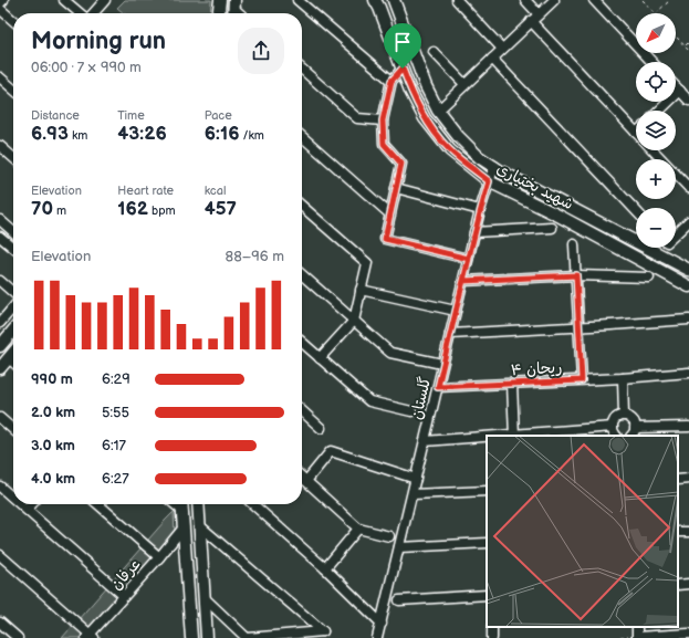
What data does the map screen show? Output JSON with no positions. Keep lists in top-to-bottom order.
{
  "streets": {
    "main road": ["شهید بختیاری"],
    "street": ["ریحان ۴", "گلستان", "عرفان"]
  },
  "crossings": [
    ["شهید بختیاری", "گلستان"],
    ["ریحان ۴", "گلستان"]
  ],
  "north": "bottom left",
  "page": {
    "map_buttons": ["+", "−"],
    "heading": ["Morning run", "06:00 · 7 × 990 m"],
    "stats": [
      ["Distance", "6.93 km"],
      ["Time", "43:26"],
      ["Pace", "6:16 /km"],
      ["Elevation", "70 m"],
      ["Heart rate", "162 bpm"],
      ["kcal", "457"]
    ],
    "chart": ["Elevation", "88–96 m"],
    "list": [
      {
        "name": "990 m",
        "note": "6:29"
      },
      {
        "name": "2.0 km",
        "note": "5:55"
      },
      {
        "name": "3.0 km",
        "note": "6:17"
      },
      {
        "name": "4.0 km",
        "note": "6:27"
      }
    ]
  }
}
